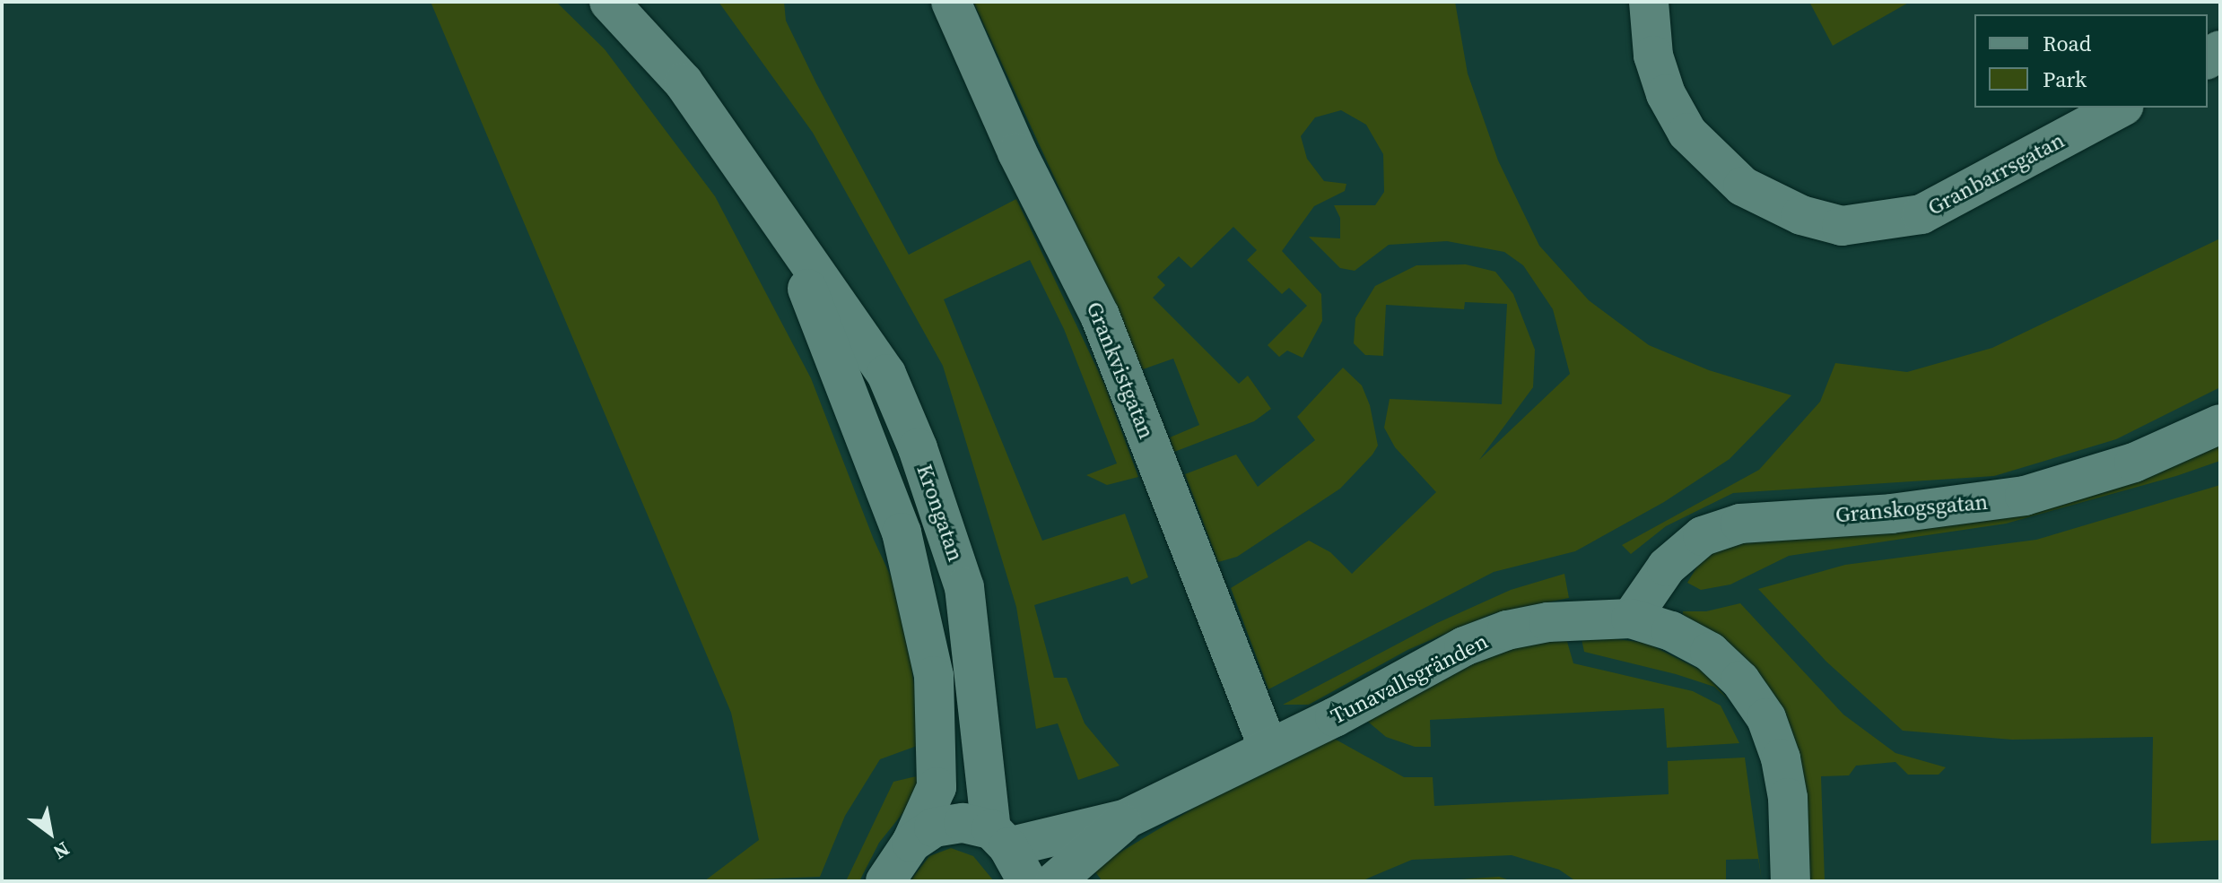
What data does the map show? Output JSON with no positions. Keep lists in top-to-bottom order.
{
  "streets": {
    "street": [
      "Granbarrsgatan",
      "Grankvistgatan",
      "Granskogsgatan",
      "Krongatan",
      "Tunavallsgränden"
    ]
  },
  "crossings": [
    ["Grankvistgatan", "Tunavallsgränden"],
    ["Granskogsgatan", "Tunavallsgränden"],
    ["Krongatan", "Tunavallsgränden"]
  ],
  "legend": ["Road", "Park"],
  "north": "bottom right"
}
